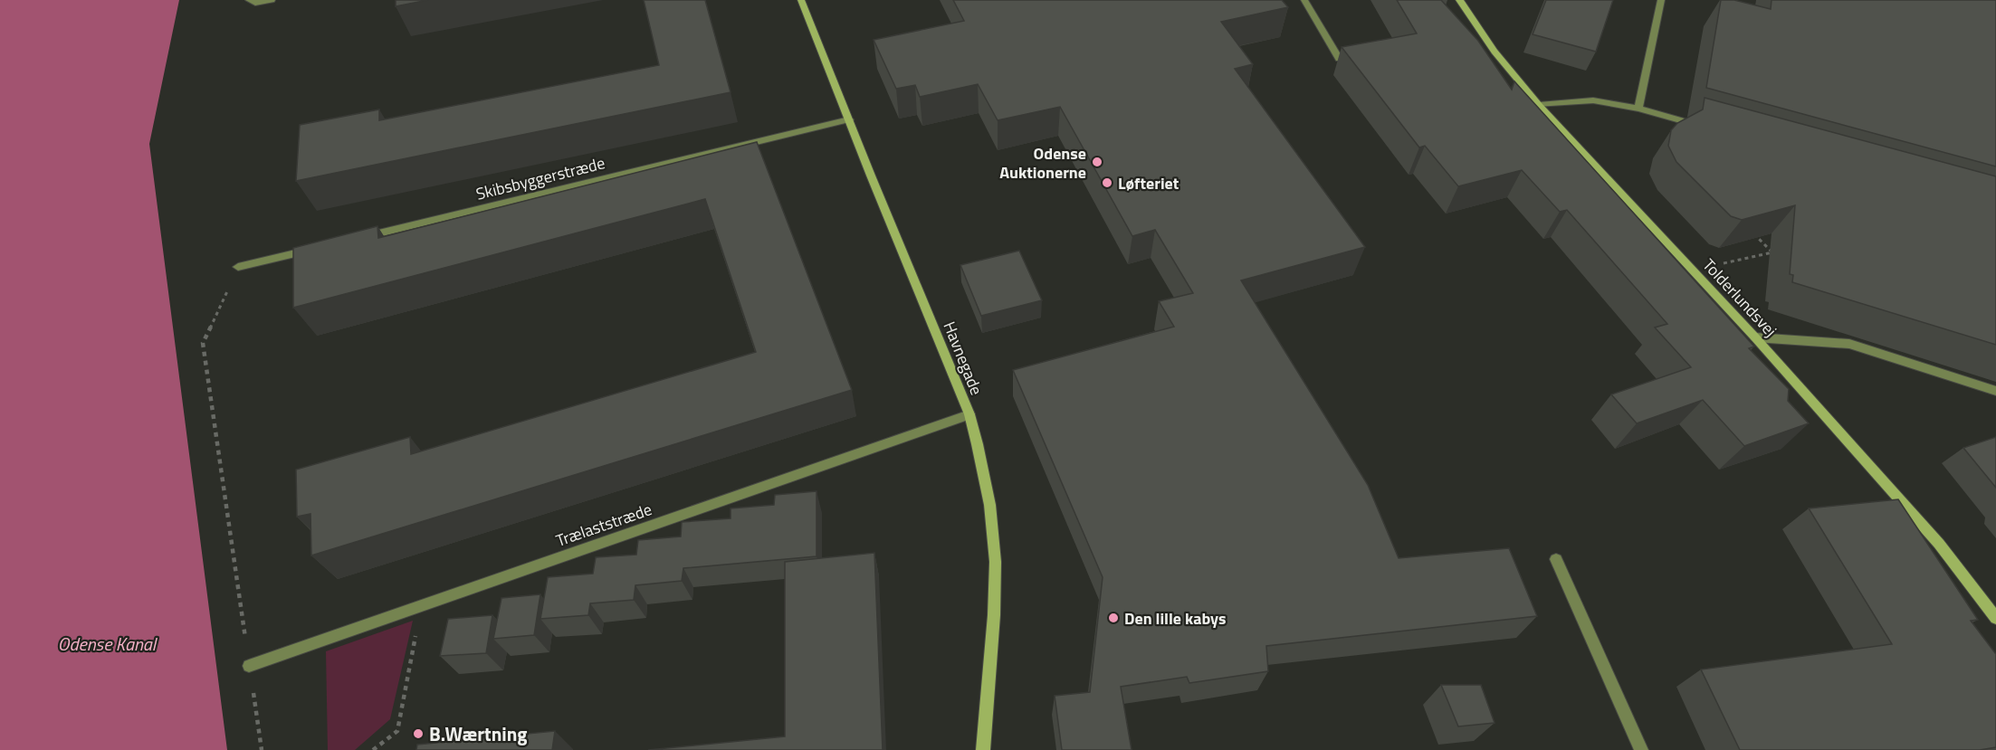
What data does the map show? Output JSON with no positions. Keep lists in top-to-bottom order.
{
  "streets": {
    "street": [
      "Skibsbyggerstræde",
      "Tolderlundsvej",
      "Havnegade",
      "Trælaststræde"
    ]
  },
  "crossings": [
    ["Skibsbyggerstræde", "Havnegade"],
    ["Havnegade", "Trælaststræde"]
  ],
  "water": ["Odense Kanal"],
  "places": [
    "Odense Auktionerne",
    "Løfteriet",
    "Den lille kabys",
    "B.Wærtning"
  ]
}
